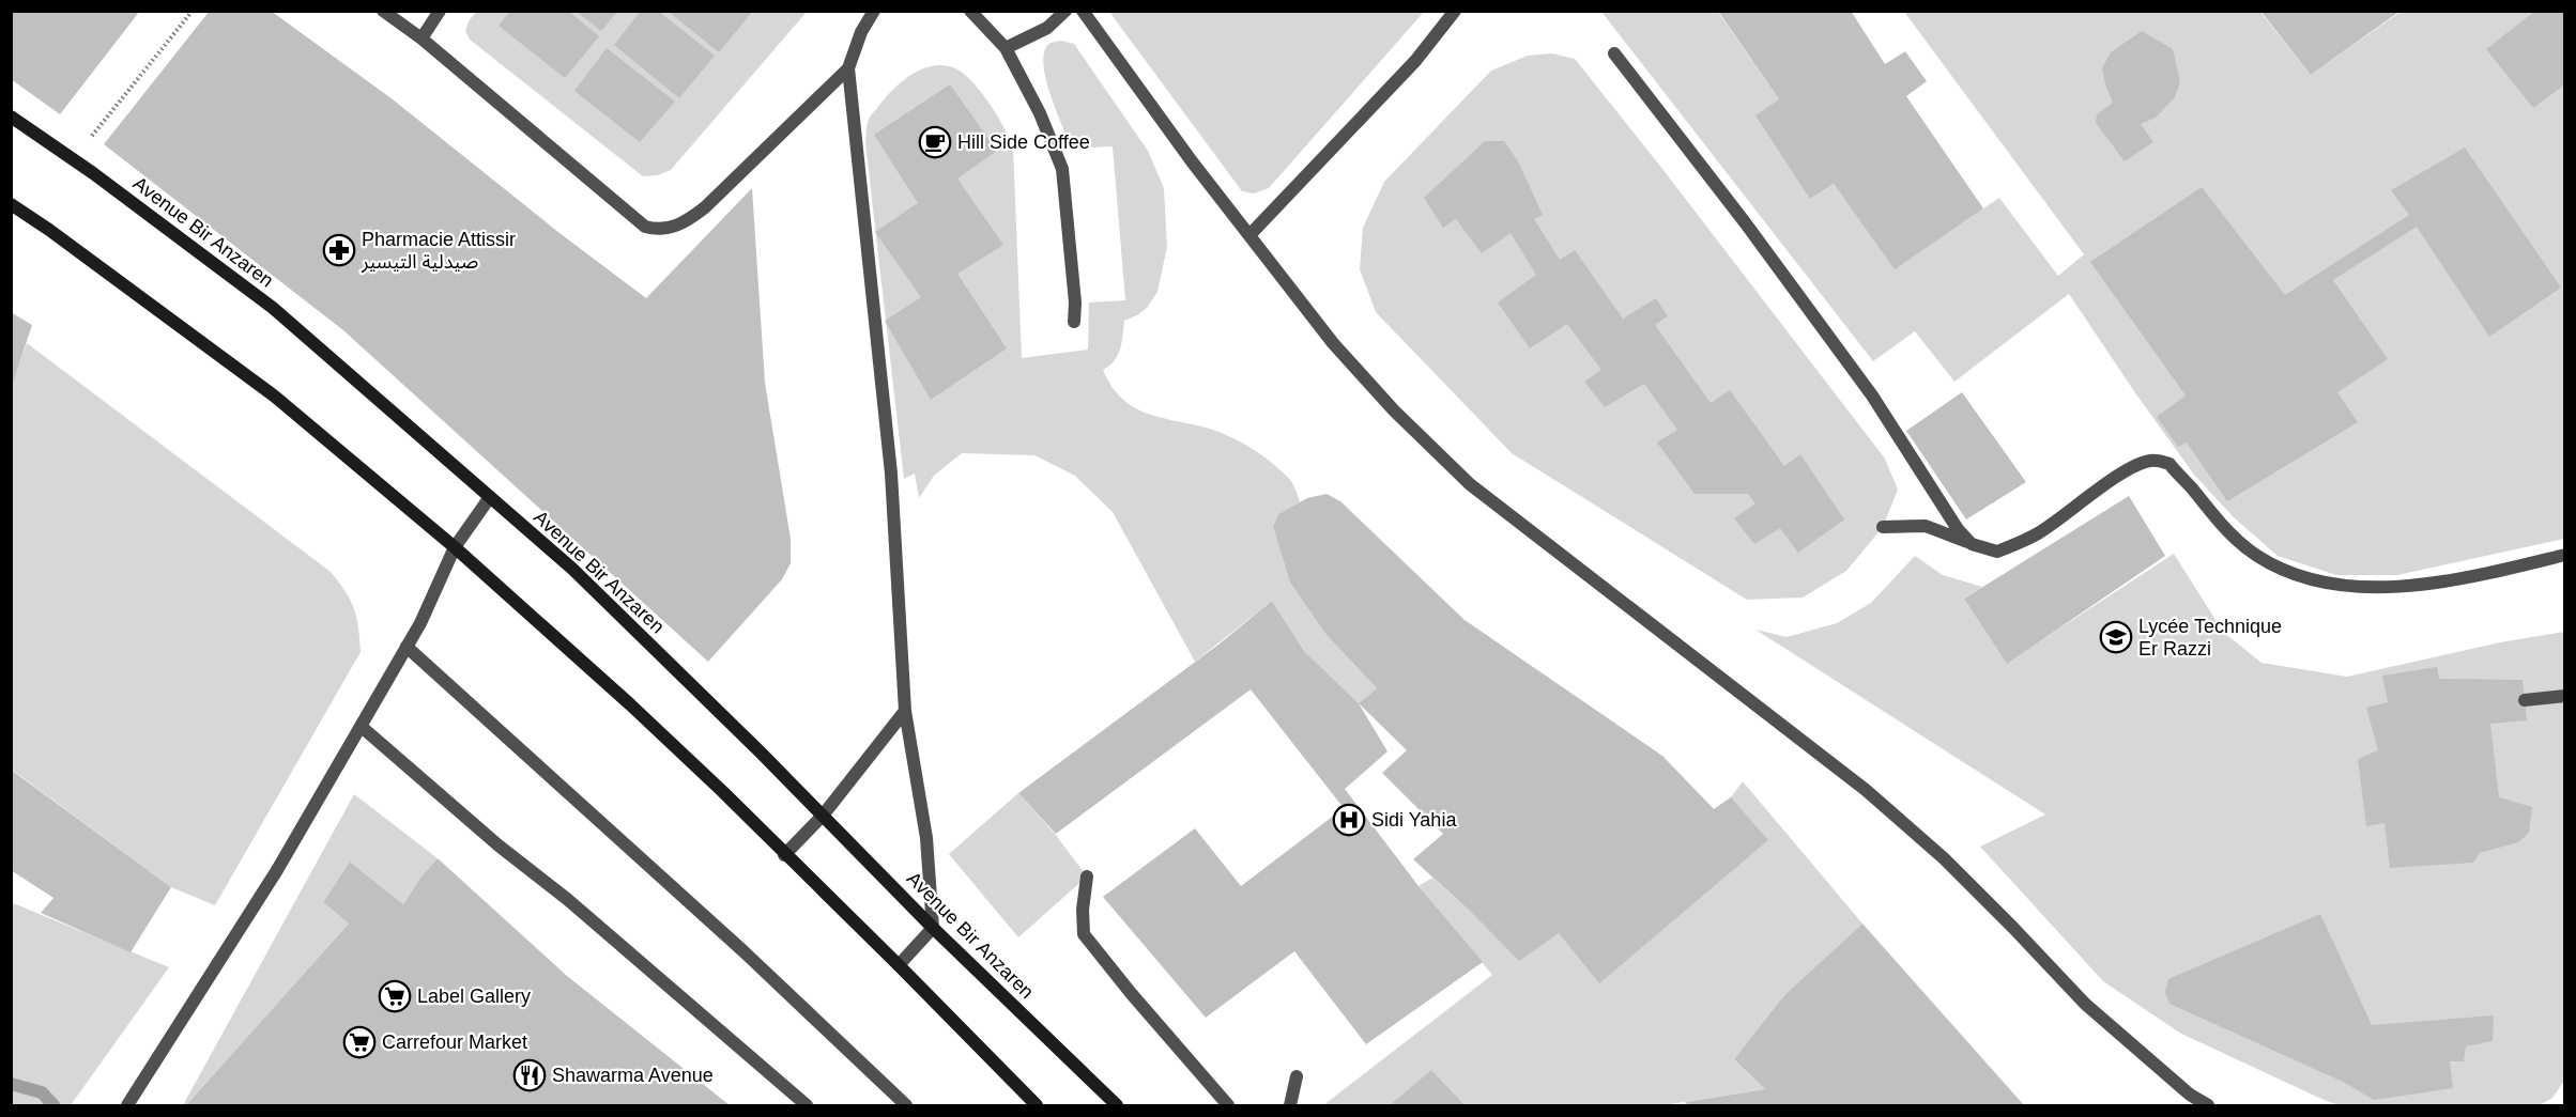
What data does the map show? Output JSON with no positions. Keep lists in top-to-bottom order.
{
  "streets": {
    "main road": ["Avenue Bir Anzaren"]
  },
  "places": {
    "cafe": ["Hill Side Coffee"],
    "pharmacy": ["Pharmacie Attissir صيدلية التيسير"],
    "school or university": ["Lycée Technique Er Razzi"],
    "hospital": ["Sidi Yahia"],
    "supermarket": ["Label Gallery", "Carrefour Market"],
    "restaurant": ["Shawarma Avenue"]
  }
}
